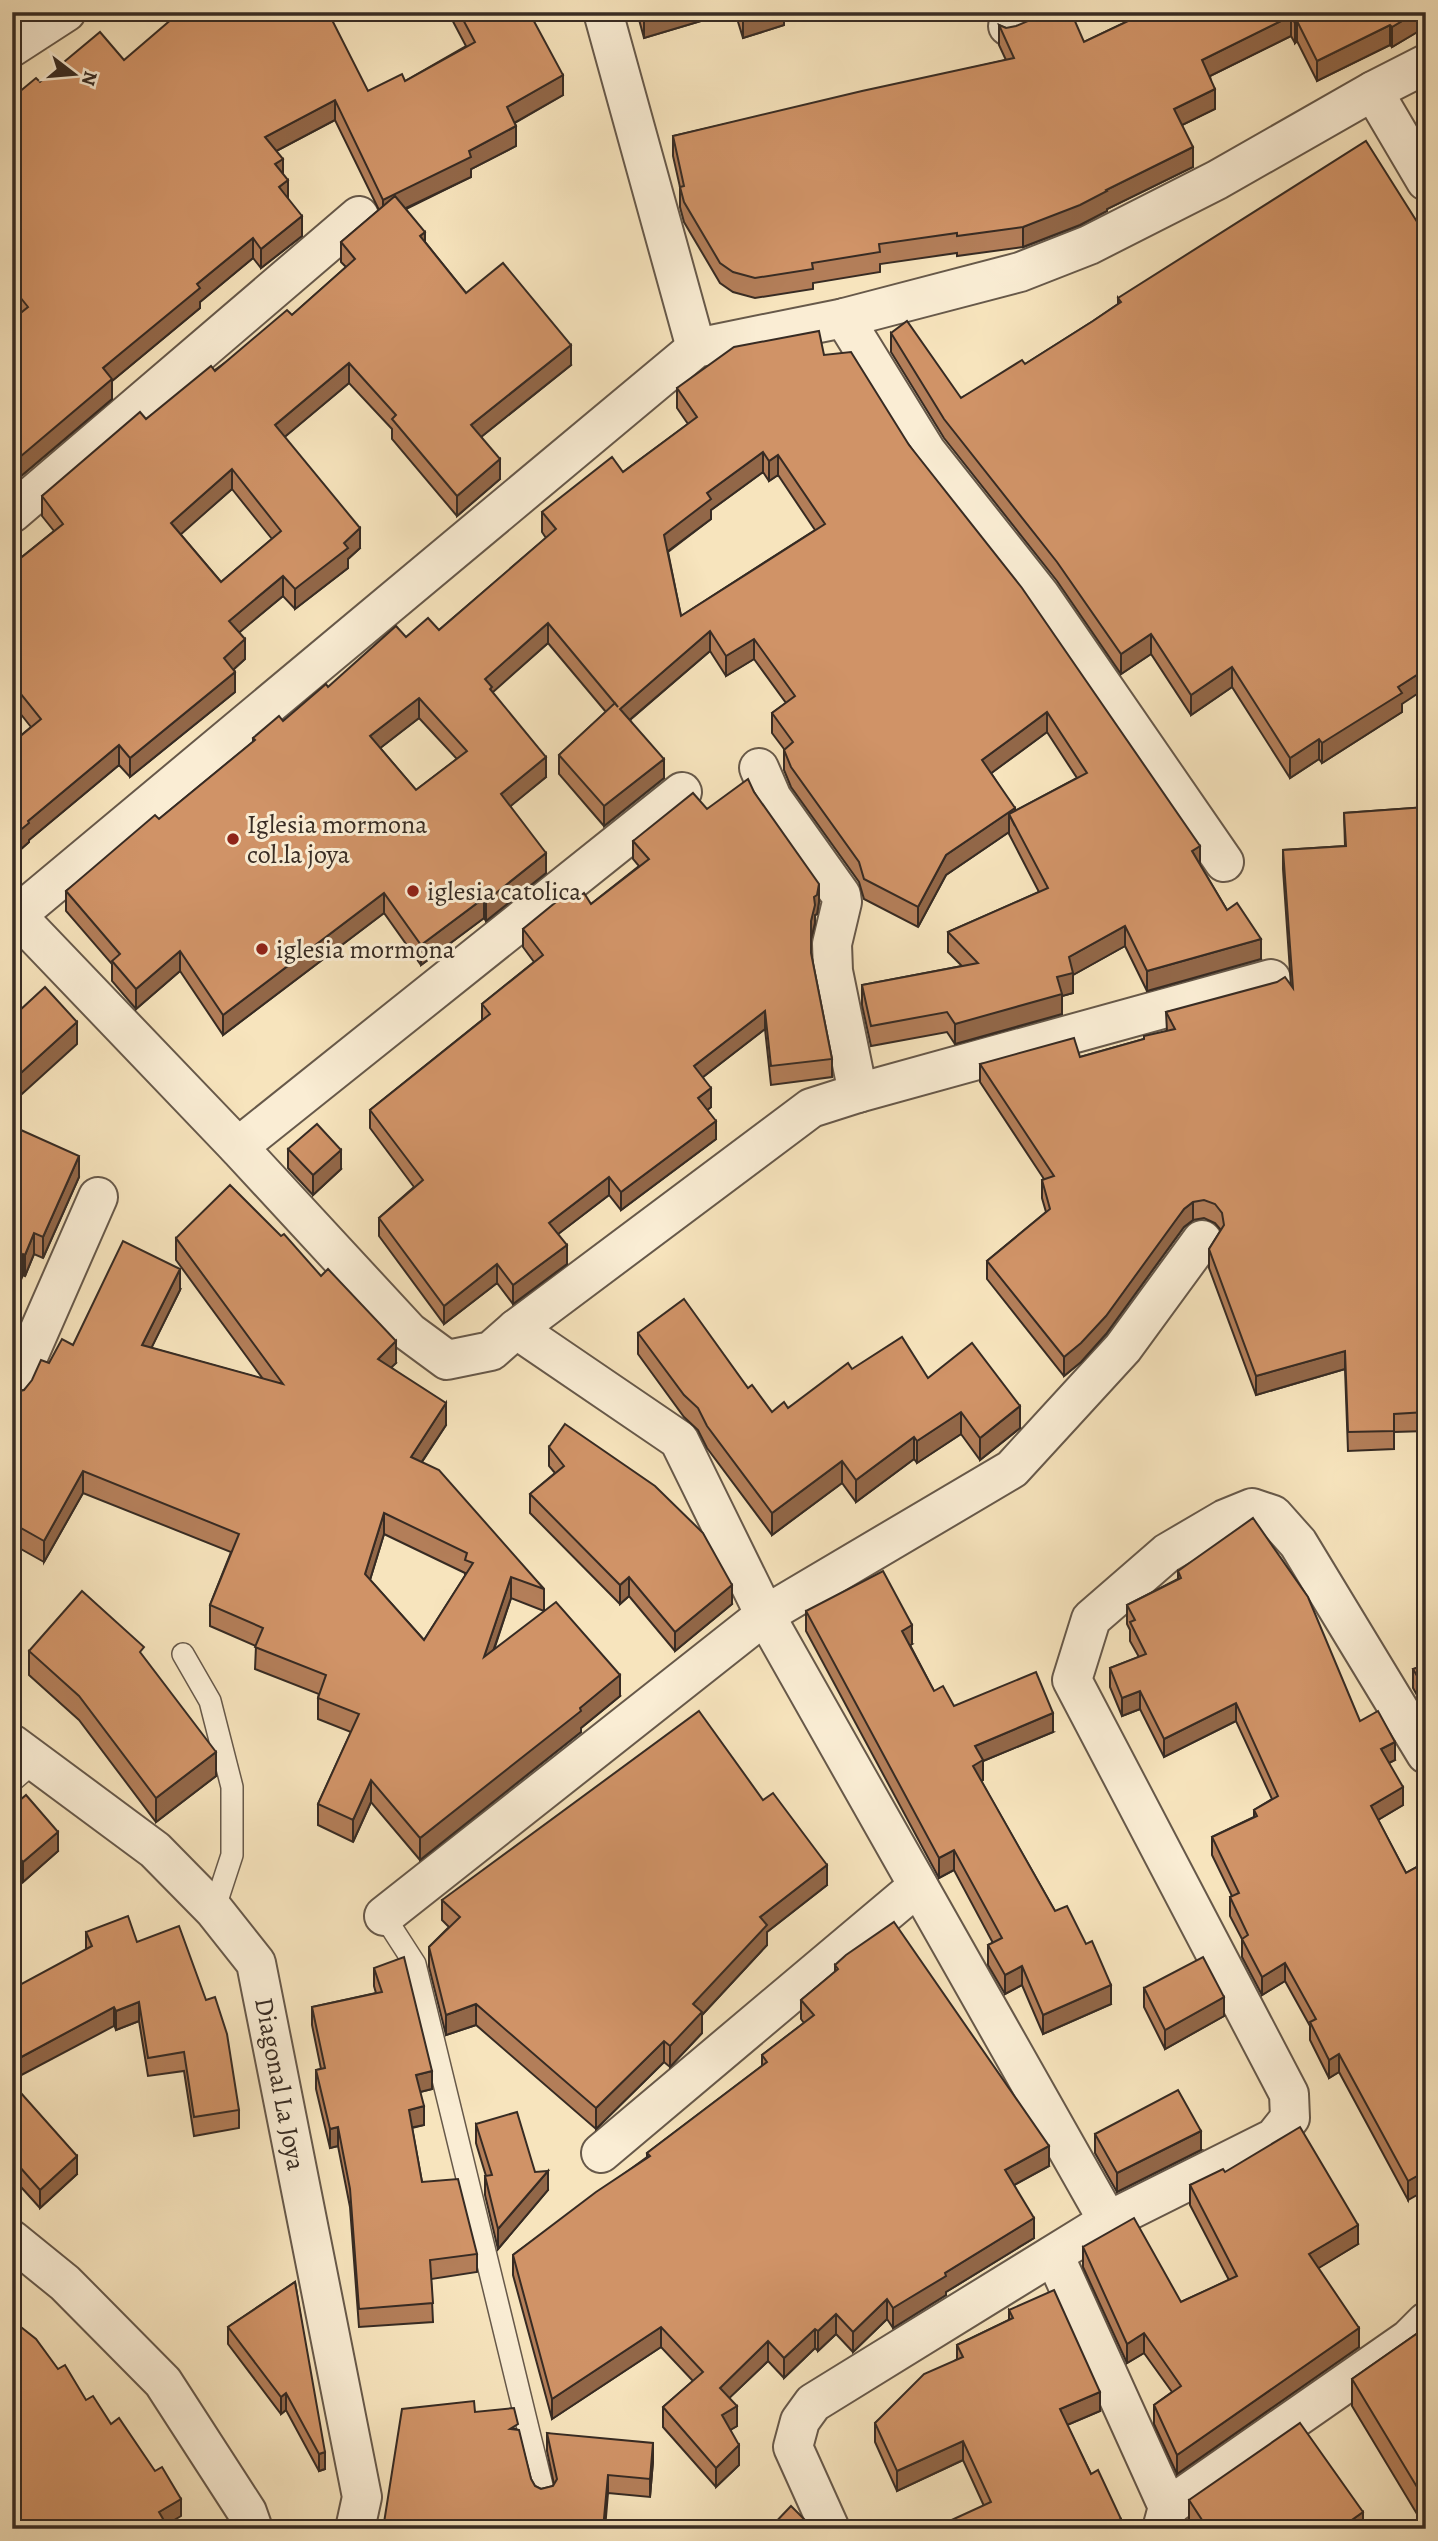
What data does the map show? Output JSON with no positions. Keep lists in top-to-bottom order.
{
  "streets": {
    "street": ["Diagonal La Joya"]
  },
  "places": ["Iglesia mormona col.la joya", "iglesia catolica", "iglesia mormona"],
  "north": "right"
}
